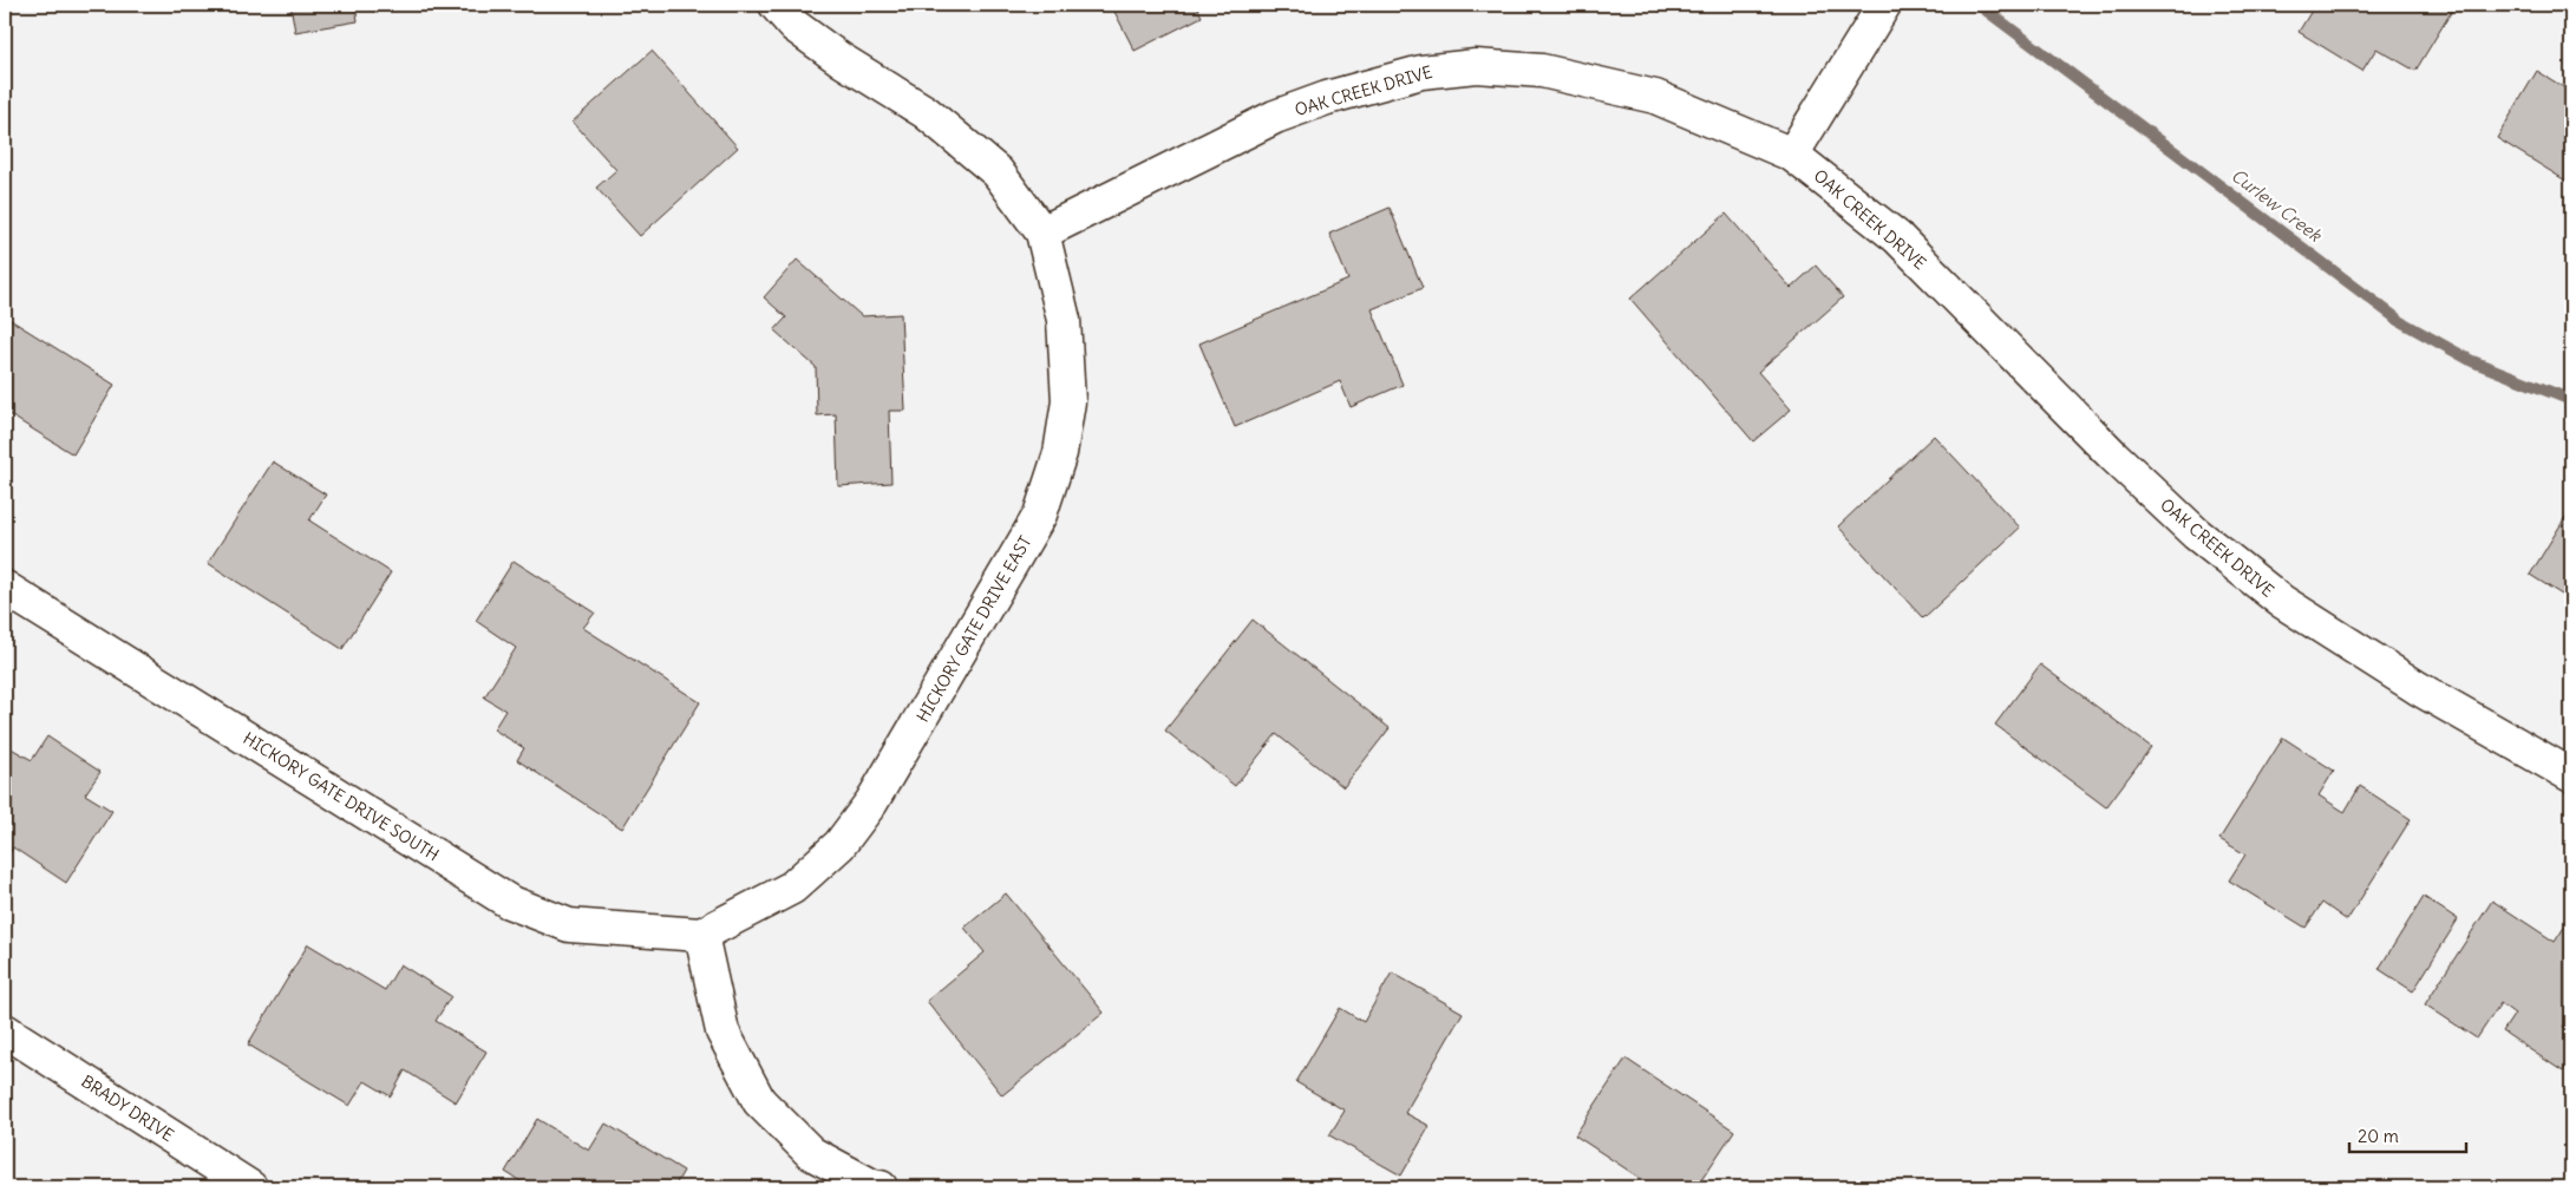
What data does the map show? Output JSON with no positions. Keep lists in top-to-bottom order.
{
  "streets": {
    "street": [
      "OAK CREEK DRIVE",
      "HICKORY GATE DRIVE EAST",
      "HICKORY GATE DRIVE SOUTH",
      "BRADY DRIVE"
    ]
  },
  "crossings": [
    ["OAK CREEK DRIVE", "HICKORY GATE DRIVE EAST"],
    ["HICKORY GATE DRIVE EAST", "HICKORY GATE DRIVE SOUTH"]
  ],
  "water": ["Curlew Creek"],
  "scale_bar": "20 m"
}
